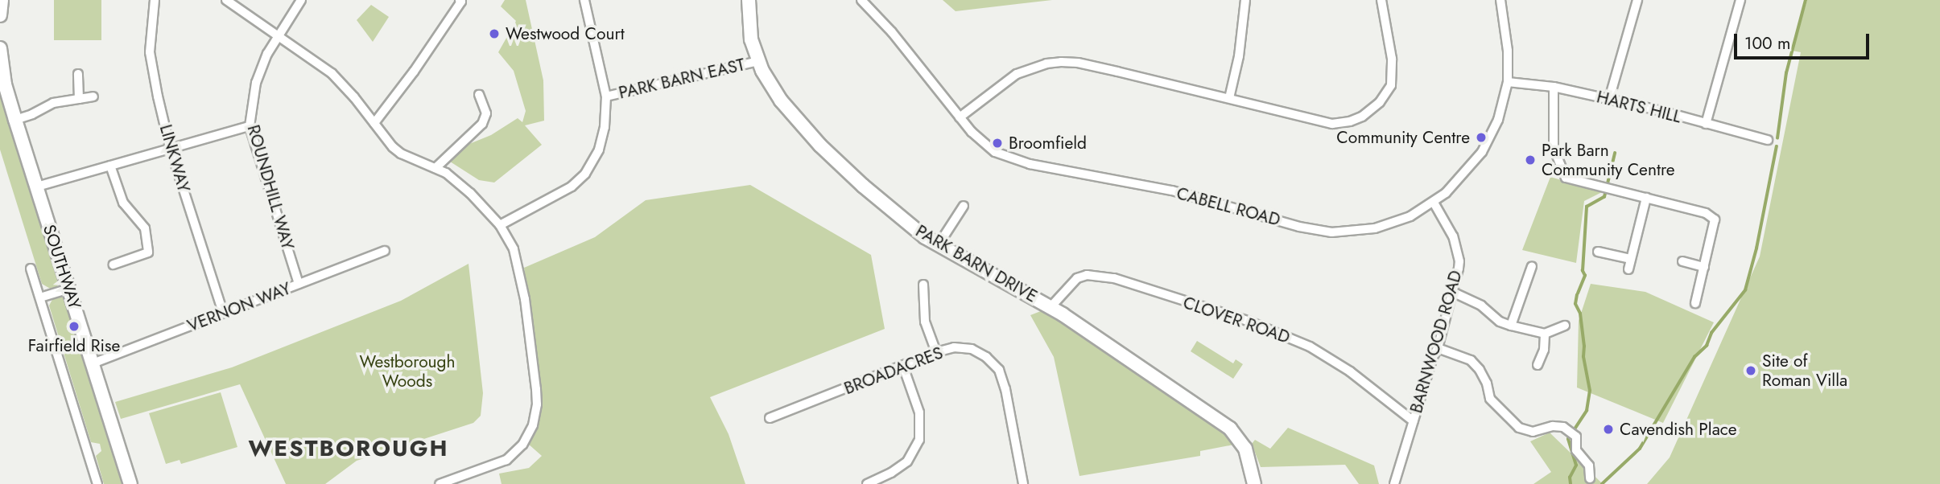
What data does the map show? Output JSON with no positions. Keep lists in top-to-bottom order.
{
  "streets": {
    "street": [
      "PARK BARN EAST",
      "HARTS HILL",
      "LINKWAY",
      "ROUNDHILL WAY",
      "CABELL ROAD",
      "PARK BARN DRIVE",
      "SOUTHWAY",
      "VERNON WAY",
      "CLOVER ROAD",
      "BARNWOOD ROAD",
      "BROADACRES"
    ]
  },
  "crossings": [
    ["PARK BARN EAST", "PARK BARN DRIVE"],
    ["HARTS HILL", "CABELL ROAD"],
    ["LINKWAY", "VERNON WAY"],
    ["ROUNDHILL WAY", "VERNON WAY"],
    ["CABELL ROAD", "BARNWOOD ROAD"],
    ["PARK BARN DRIVE", "CLOVER ROAD"],
    ["SOUTHWAY", "VERNON WAY"],
    ["CLOVER ROAD", "BARNWOOD ROAD"]
  ],
  "districts": ["WESTBOROUGH"],
  "parks": ["Westborough Woods"],
  "places": [
    "Westwood Court",
    "Community Centre",
    "Broomfield",
    "Park Barn Community Centre",
    "Fairfield Rise",
    "Site of Roman Villa",
    "Cavendish Place"
  ],
  "scale_bar": "100 m"
}
